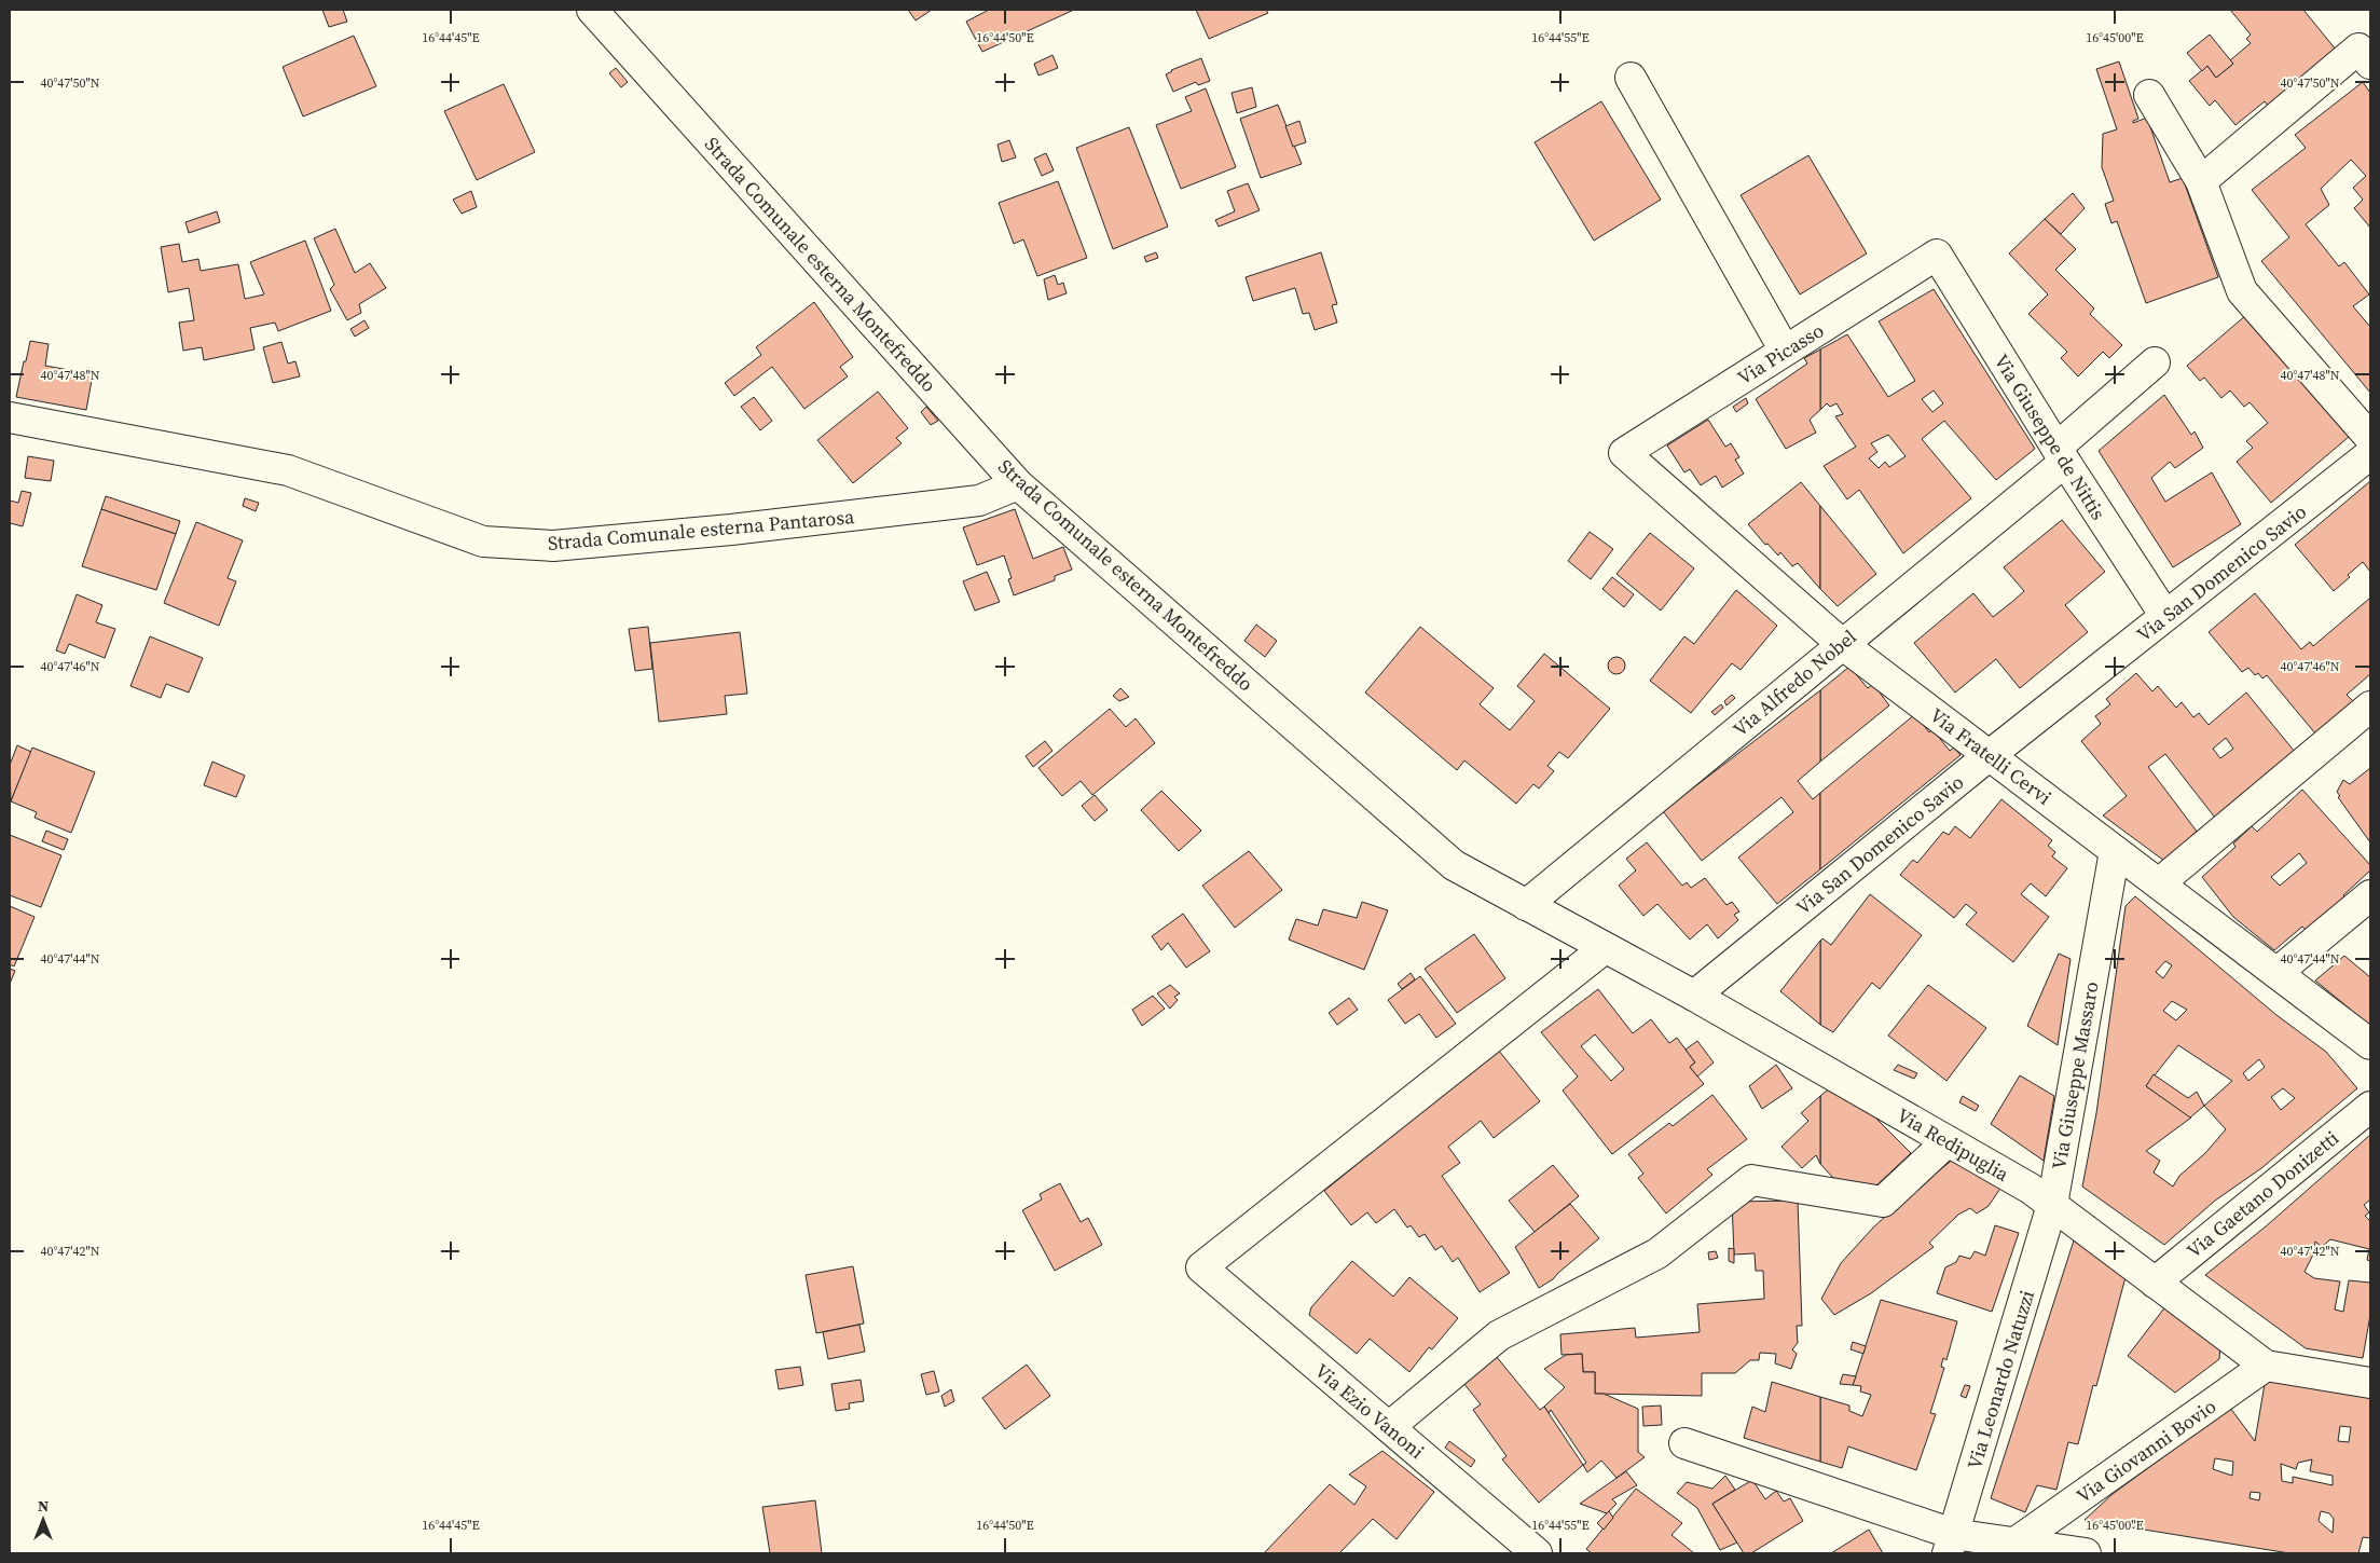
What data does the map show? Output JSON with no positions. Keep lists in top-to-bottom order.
{
  "streets": {
    "street": [
      "Strada Comunale esterna Montefreddo",
      "Via Picasso",
      "Via Giuseppe de Nittis",
      "Strada Comunale esterna Pantarosa",
      "Via San Domenico Savio",
      "Via Alfredo Nobel",
      "Via Fratelli Cervi",
      "Via Giuseppe Massaro",
      "Via Redipuglia",
      "Via Gaetano Donizetti",
      "Via Leonardo Natuzzi",
      "Via Ezio Vanoni",
      "Via Giovanni Bovio"
    ]
  },
  "crossings": [
    ["Strada Comunale esterna Montefreddo", "Strada Comunale esterna Pantarosa"],
    ["Strada Comunale esterna Montefreddo", "Via Alfredo Nobel"],
    ["Strada Comunale esterna Montefreddo", "Via Redipuglia"],
    ["Via Picasso", "Via Giuseppe de Nittis"],
    ["Via Picasso", "Via Fratelli Cervi"],
    ["Via Giuseppe de Nittis", "Via San Domenico Savio"],
    ["Via Giuseppe de Nittis", "Via Alfredo Nobel"],
    ["Via San Domenico Savio", "Via Fratelli Cervi"],
    ["Via San Domenico Savio", "Via Redipuglia"],
    ["Via Alfredo Nobel", "Via Fratelli Cervi"],
    ["Via Alfredo Nobel", "Via Redipuglia"],
    ["Via Fratelli Cervi", "Via Giuseppe Massaro"],
    ["Via Giuseppe Massaro", "Via Redipuglia"],
    ["Via Giuseppe Massaro", "Via Leonardo Natuzzi"],
    ["Via Redipuglia", "Via Gaetano Donizetti"],
    ["Via Redipuglia", "Via Leonardo Natuzzi"],
    ["Via Redipuglia", "Via Ezio Vanoni"],
    ["Via Redipuglia", "Via Giovanni Bovio"]
  ],
  "north": "top",
  "coordinates": [
    "16°44'45\"E",
    "16°44'50\"E",
    "16°44'55\"E",
    "16°45'00\"E",
    "40°47'50\"N",
    "40°47'48\"N",
    "40°47'46\"N",
    "40°47'44\"N",
    "40°47'42\"N"
  ]
}
